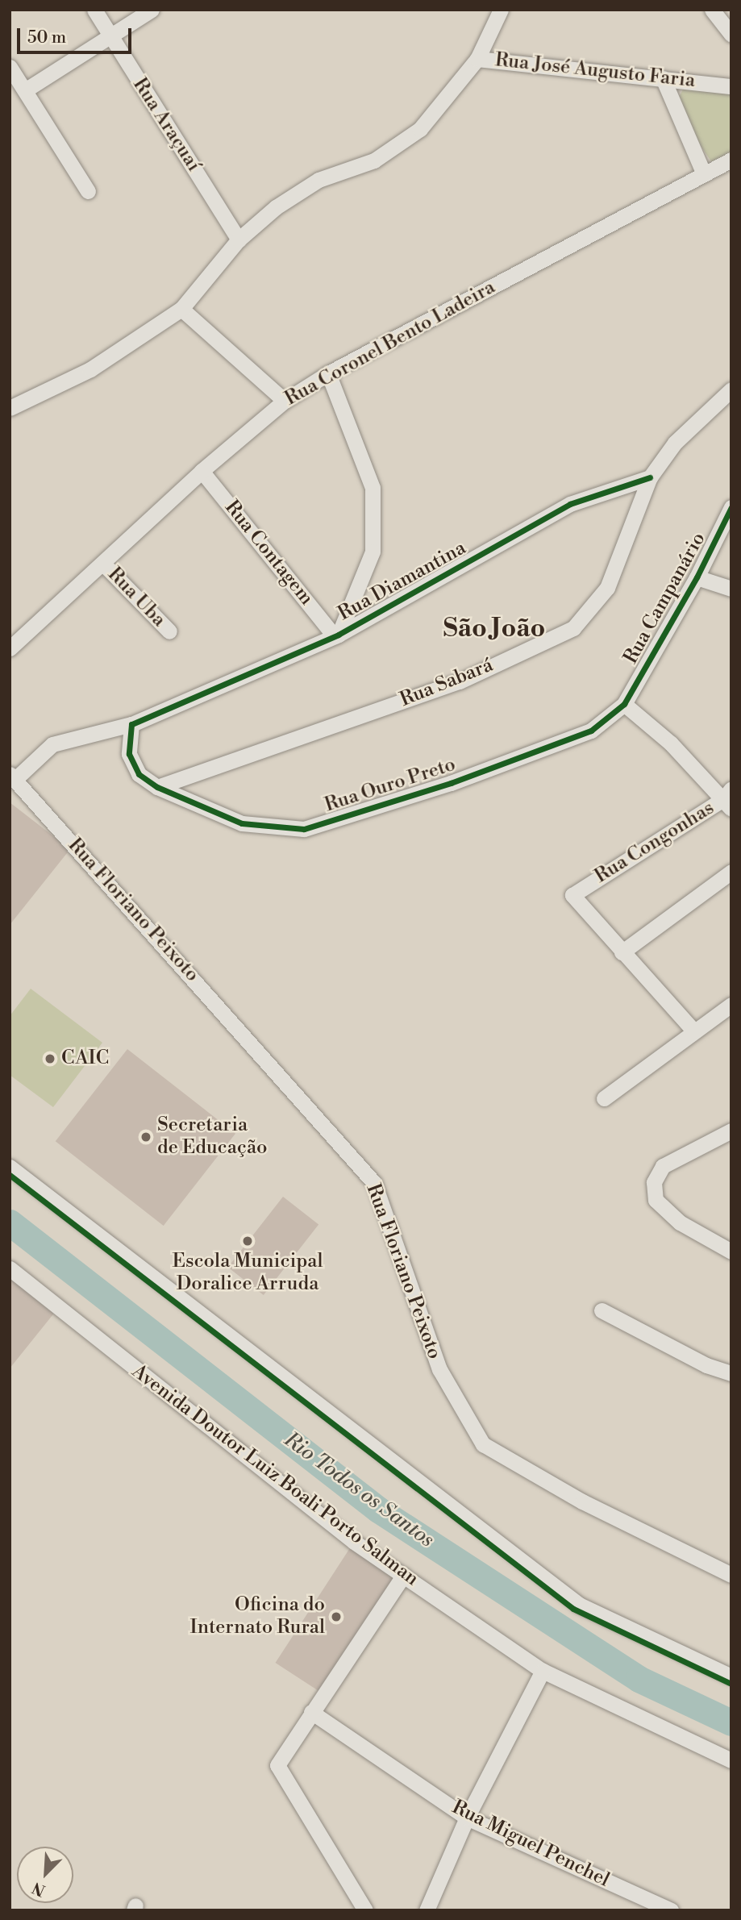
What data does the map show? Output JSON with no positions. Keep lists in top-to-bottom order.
{
  "streets": {
    "street": [
      "Rua José Augusto Faria",
      "Rua Araçuaí",
      "Rua Coronel Bento Ladeira",
      "Rua Contagem",
      "Rua Diamantina",
      "Rua Uba",
      "Rua Campanário",
      "Rua Sabará",
      "Rua Ouro Preto",
      "Rua Congonhas",
      "Rua Floriano Peixoto",
      "Avenida Doutor Luiz Boali Porto Salman",
      "Rua Miguel Penchel"
    ]
  },
  "crossings": [
    ["Rua José Augusto Faria", "Rua Araçuaí"],
    ["Rua Coronel Bento Ladeira", "Rua Contagem"],
    ["Rua Coronel Bento Ladeira", "Rua Uba"],
    ["Rua Contagem", "Rua Diamantina"],
    ["Rua Diamantina", "Rua Sabará"],
    ["Rua Diamantina", "Rua Ouro Preto"],
    ["Rua Diamantina", "Rua Floriano Peixoto"],
    ["Rua Campanário", "Rua Ouro Preto"],
    ["Rua Sabará", "Rua Ouro Preto"]
  ],
  "districts": ["São João"],
  "water": ["Rio Todos os Santos"],
  "places": [
    "CAIC",
    "Secretaria de Educação",
    "Escola Municipal Doralice Arruda",
    "Oficina do Internato Rural"
  ],
  "scale_bar": "50 m",
  "north": "bottom left"
}
